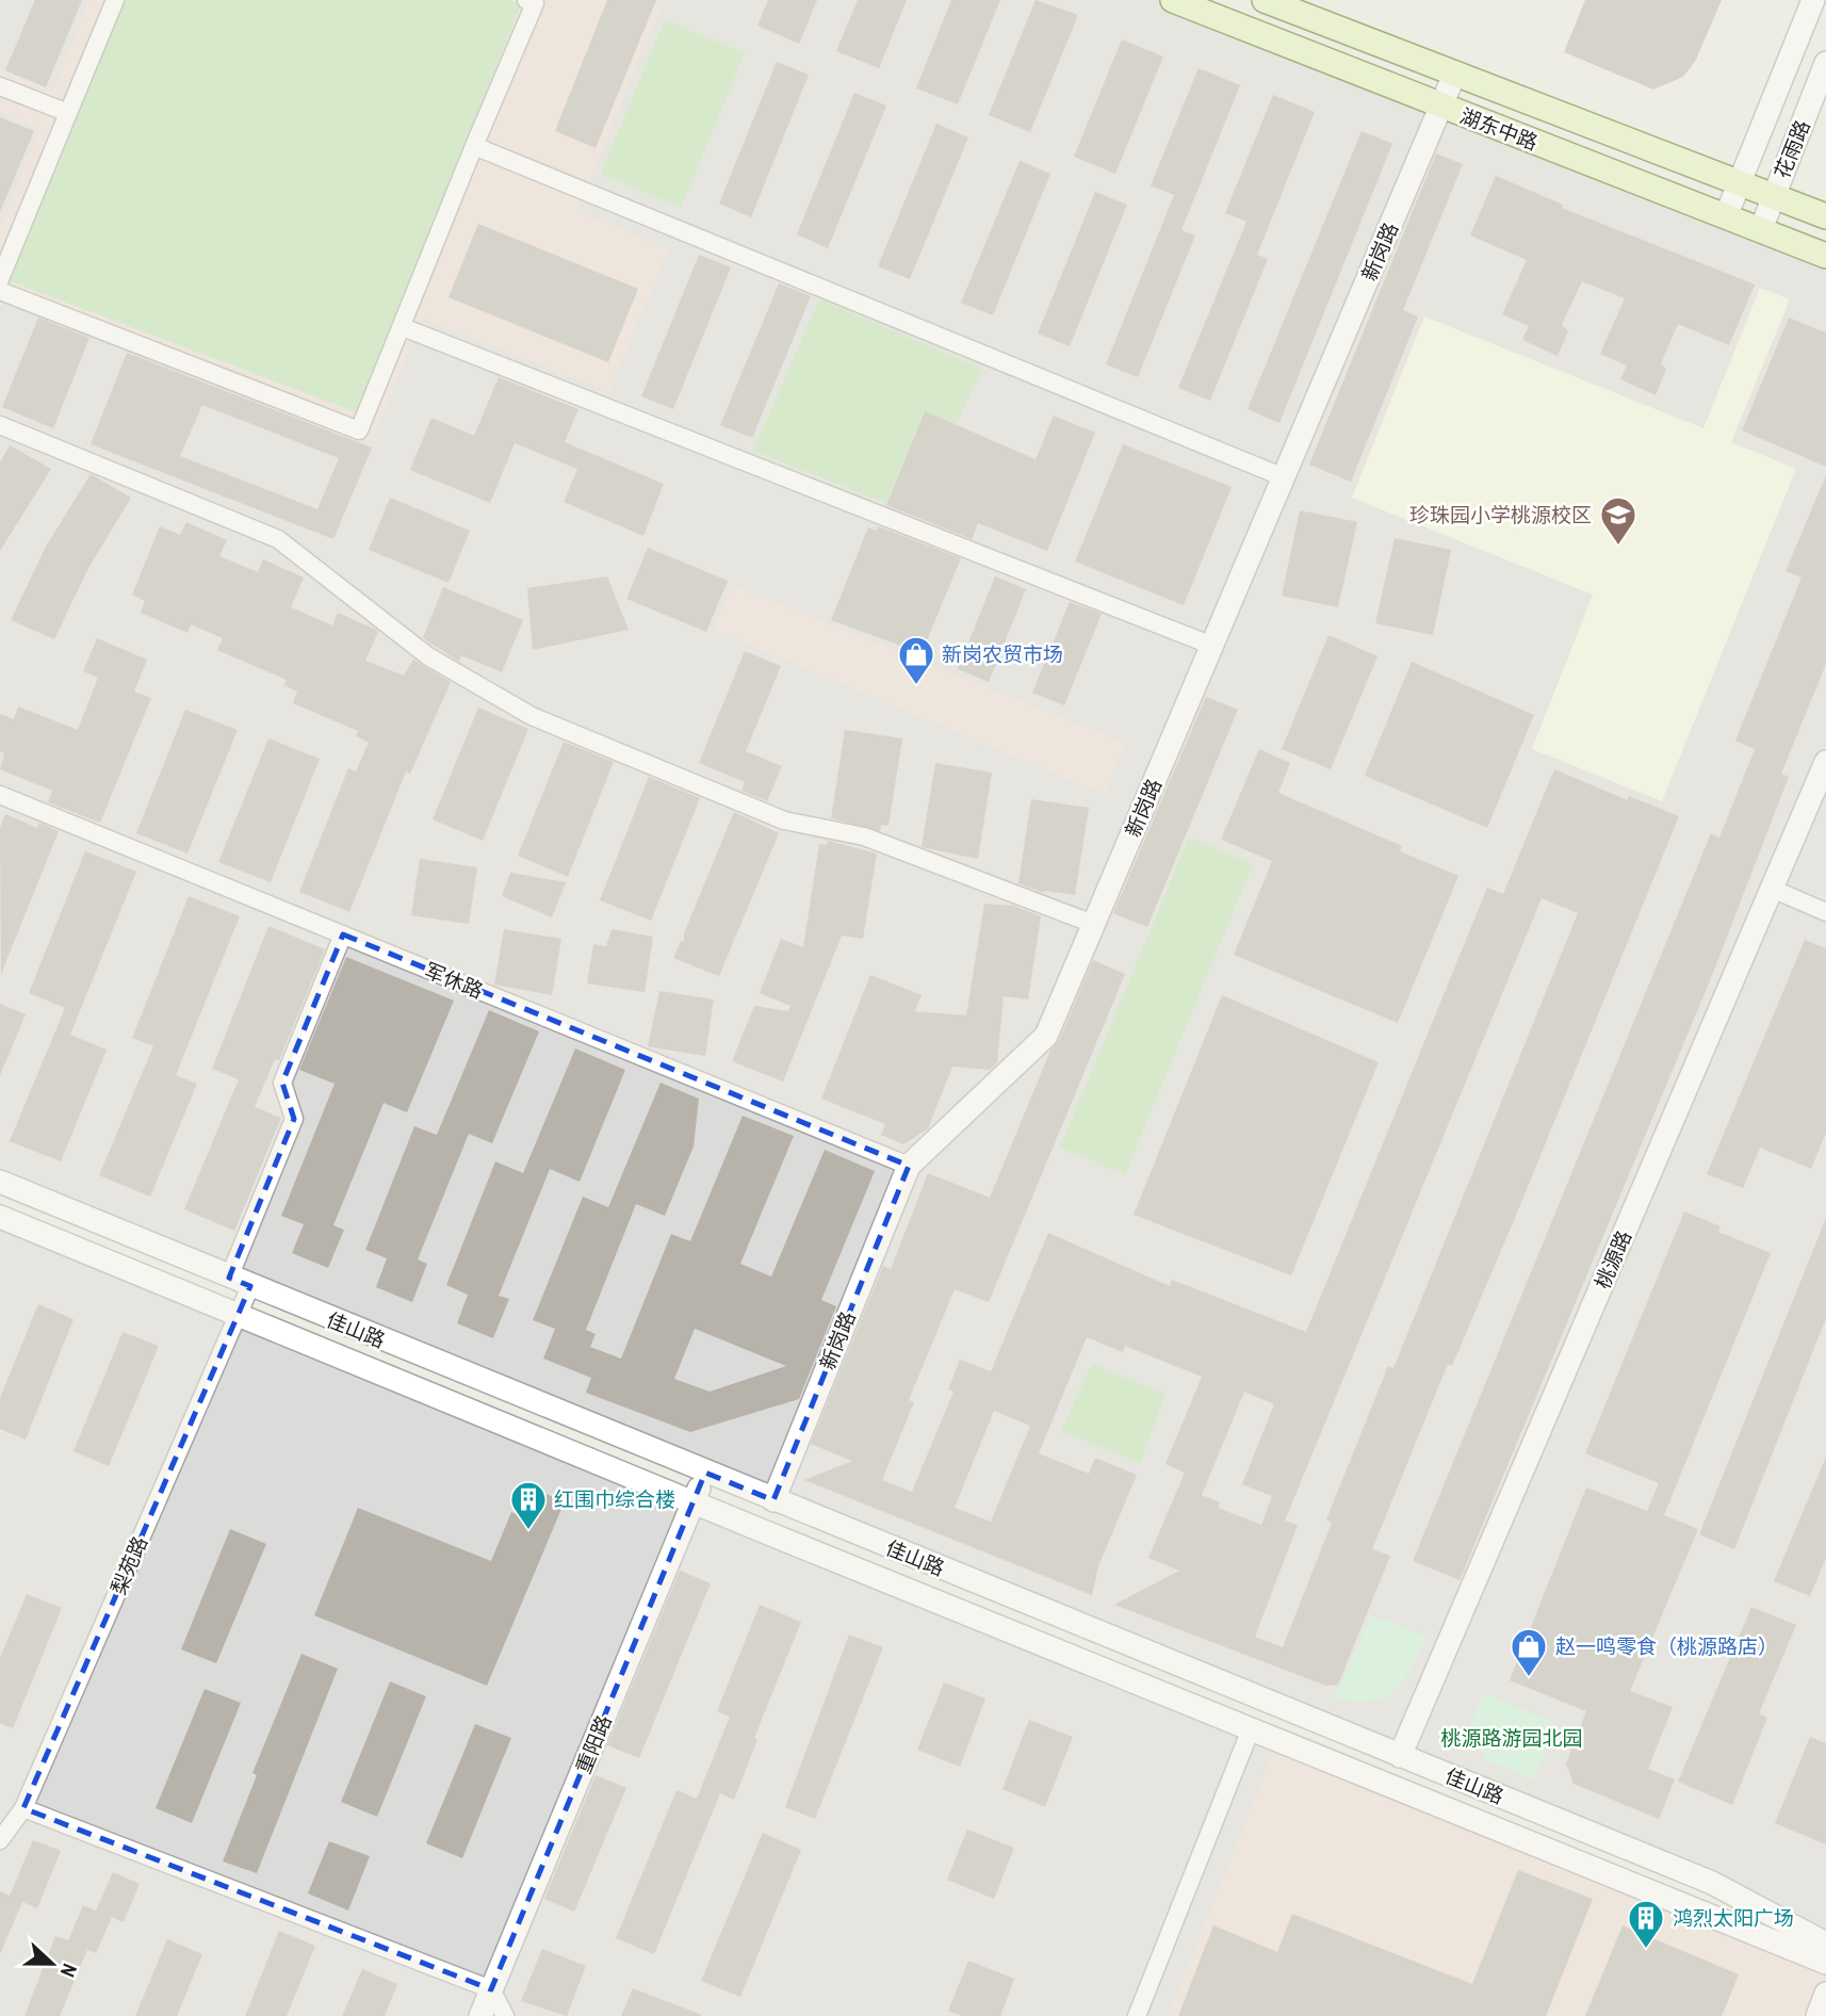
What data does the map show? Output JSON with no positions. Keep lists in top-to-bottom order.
{
  "streets": {
    "main road": ["湖东中路"],
    "street": [
      "花雨路",
      "新岗路",
      "军休路",
      "桃源路",
      "佳山路",
      "梨苑路",
      "重阳路"
    ]
  },
  "crossings": [
    ["湖东中路", "花雨路"],
    ["湖东中路", "新岗路"],
    ["新岗路", "军休路"],
    ["新岗路", "佳山路"],
    ["军休路", "梨苑路"],
    ["桃源路", "佳山路"],
    ["佳山路", "梨苑路"],
    ["佳山路", "重阳路"]
  ],
  "parks": ["桃源路游园北园"],
  "places": {
    "school or university": ["珍珠园小学桃源校区"],
    "shop": ["新岗农贸市场", "赵一鸣零食（桃源路店）"],
    "building": ["红围巾综合楼", "鸿烈太阳广场"]
  },
  "north": "right"
}
